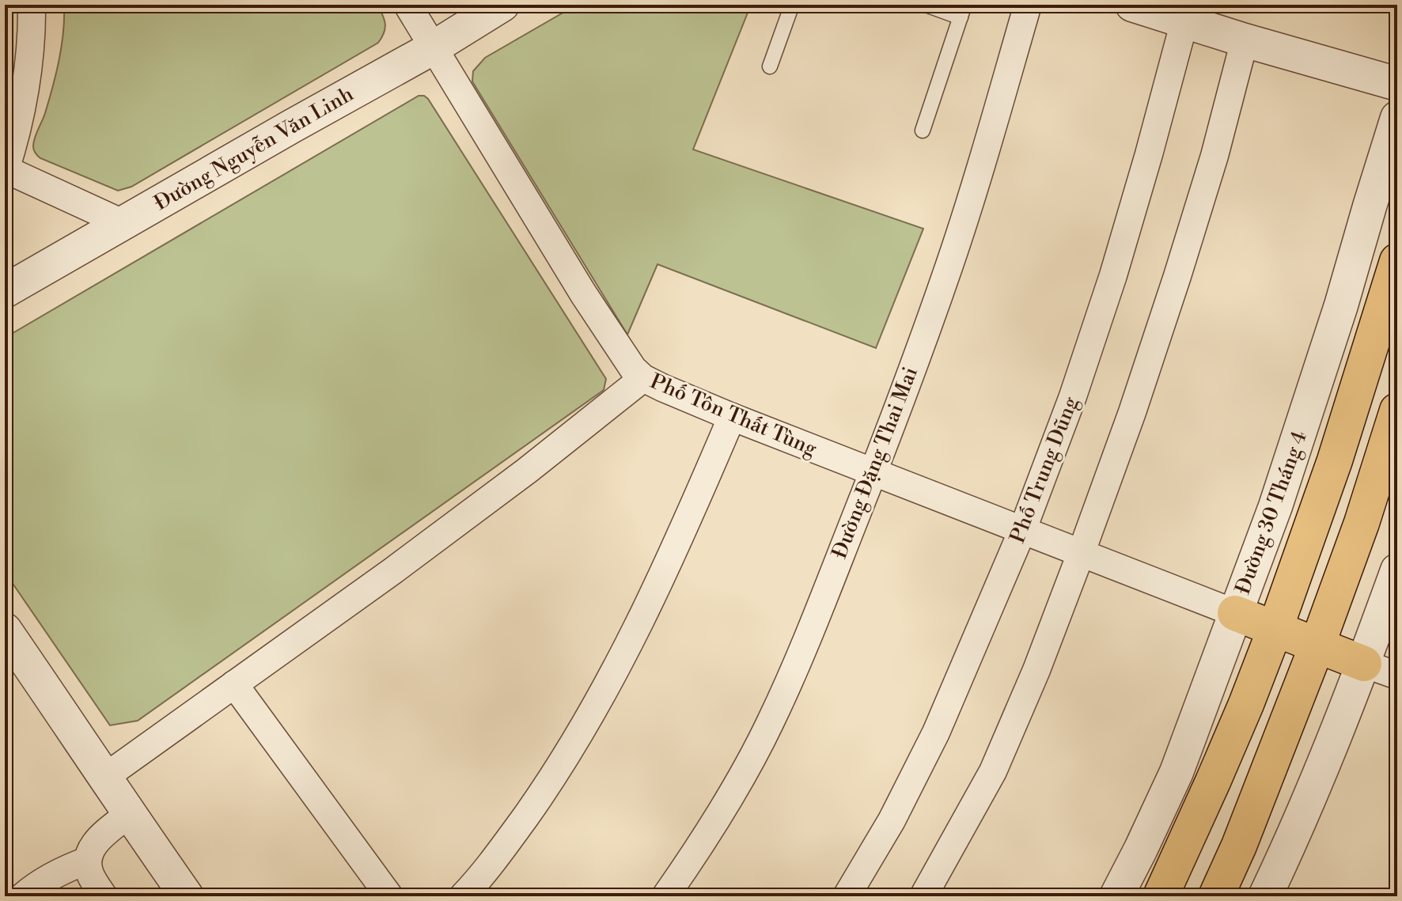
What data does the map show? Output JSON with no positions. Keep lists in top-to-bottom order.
{
  "streets": {
    "highway": ["Đường 30 Tháng 4"],
    "street": [
      "Đường Nguyễn Văn Linh",
      "Phố Tôn Thất Tùng",
      "Đường Đặng Thai Mai",
      "Phố Trung Dũng"
    ]
  },
  "crossings": [
    ["Đường Nguyễn Văn Linh", "Phố Tôn Thất Tùng"],
    ["Phố Tôn Thất Tùng", "Đường Đặng Thai Mai"],
    ["Phố Tôn Thất Tùng", "Phố Trung Dũng"],
    ["Phố Tôn Thất Tùng", "Đường 30 Tháng 4"]
  ]
}
